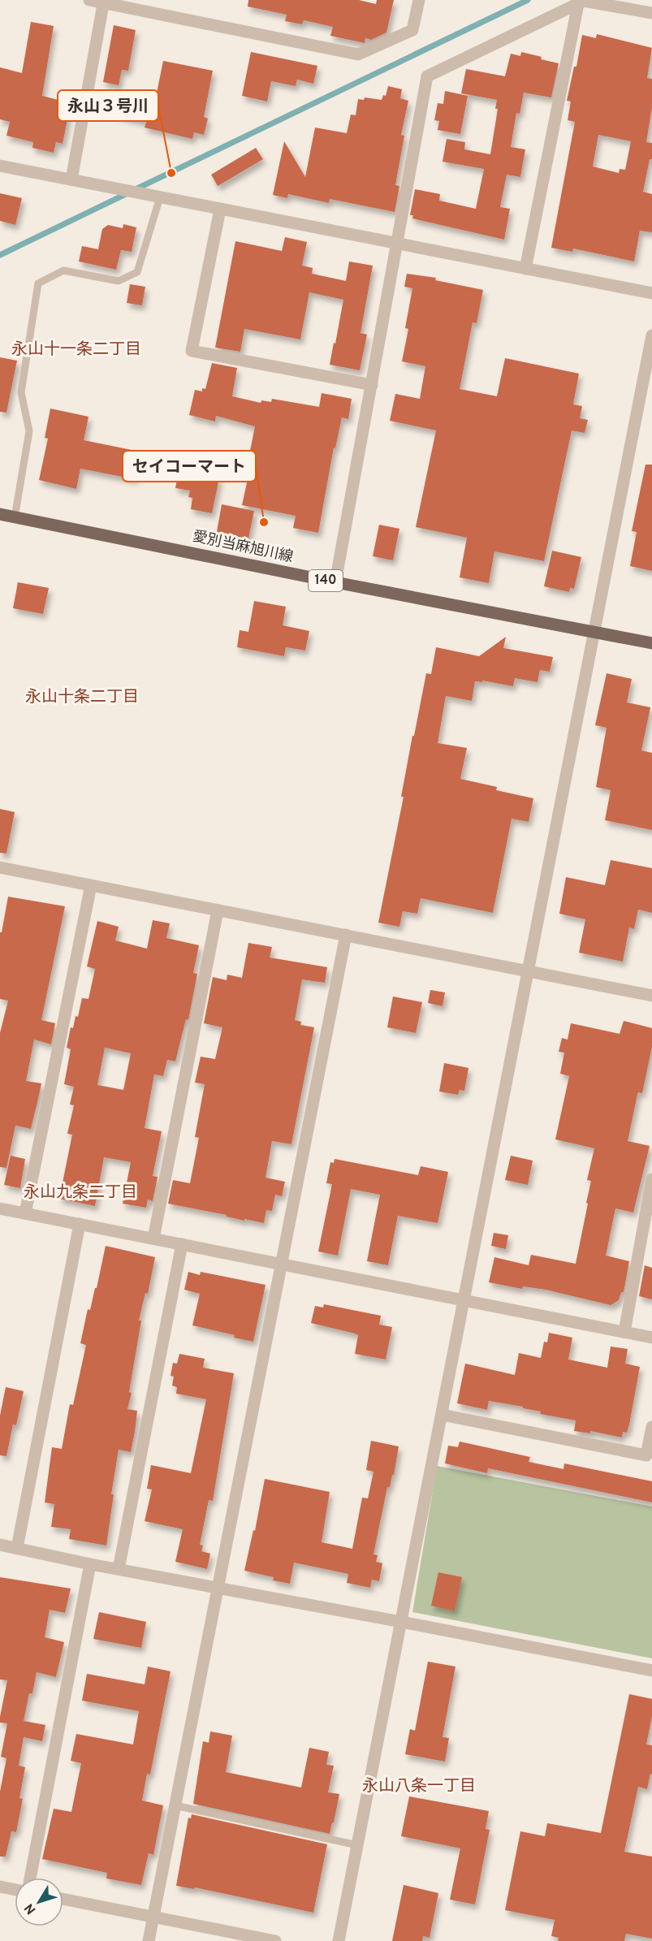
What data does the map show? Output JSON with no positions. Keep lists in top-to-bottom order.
{
  "streets": {
    "main road": ["愛別当麻旭川線", "140"]
  },
  "districts": [
    "永山十一条二丁目",
    "永山十条二丁目",
    "永山九条二丁目",
    "永山八条一丁目"
  ],
  "places": ["永山３号川", "セイコーマート"],
  "north": "bottom left"
}
